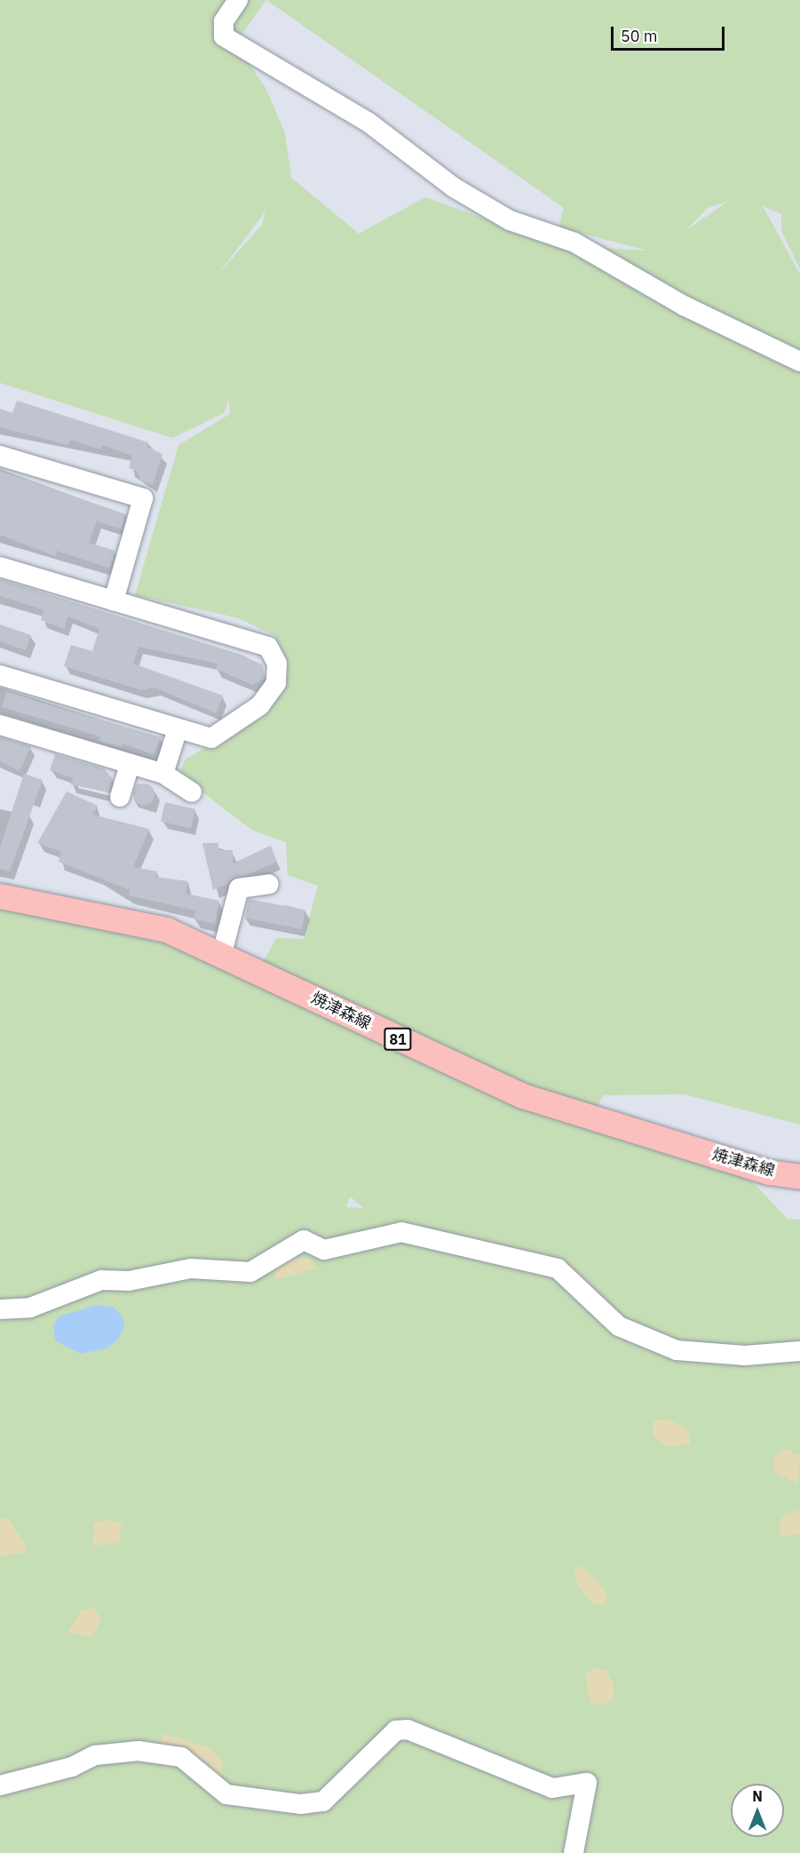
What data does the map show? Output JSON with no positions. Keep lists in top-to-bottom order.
{
  "streets": {
    "main road": ["焼津森線", "81"]
  },
  "scale_bar": "50 m",
  "north": "top"
}
